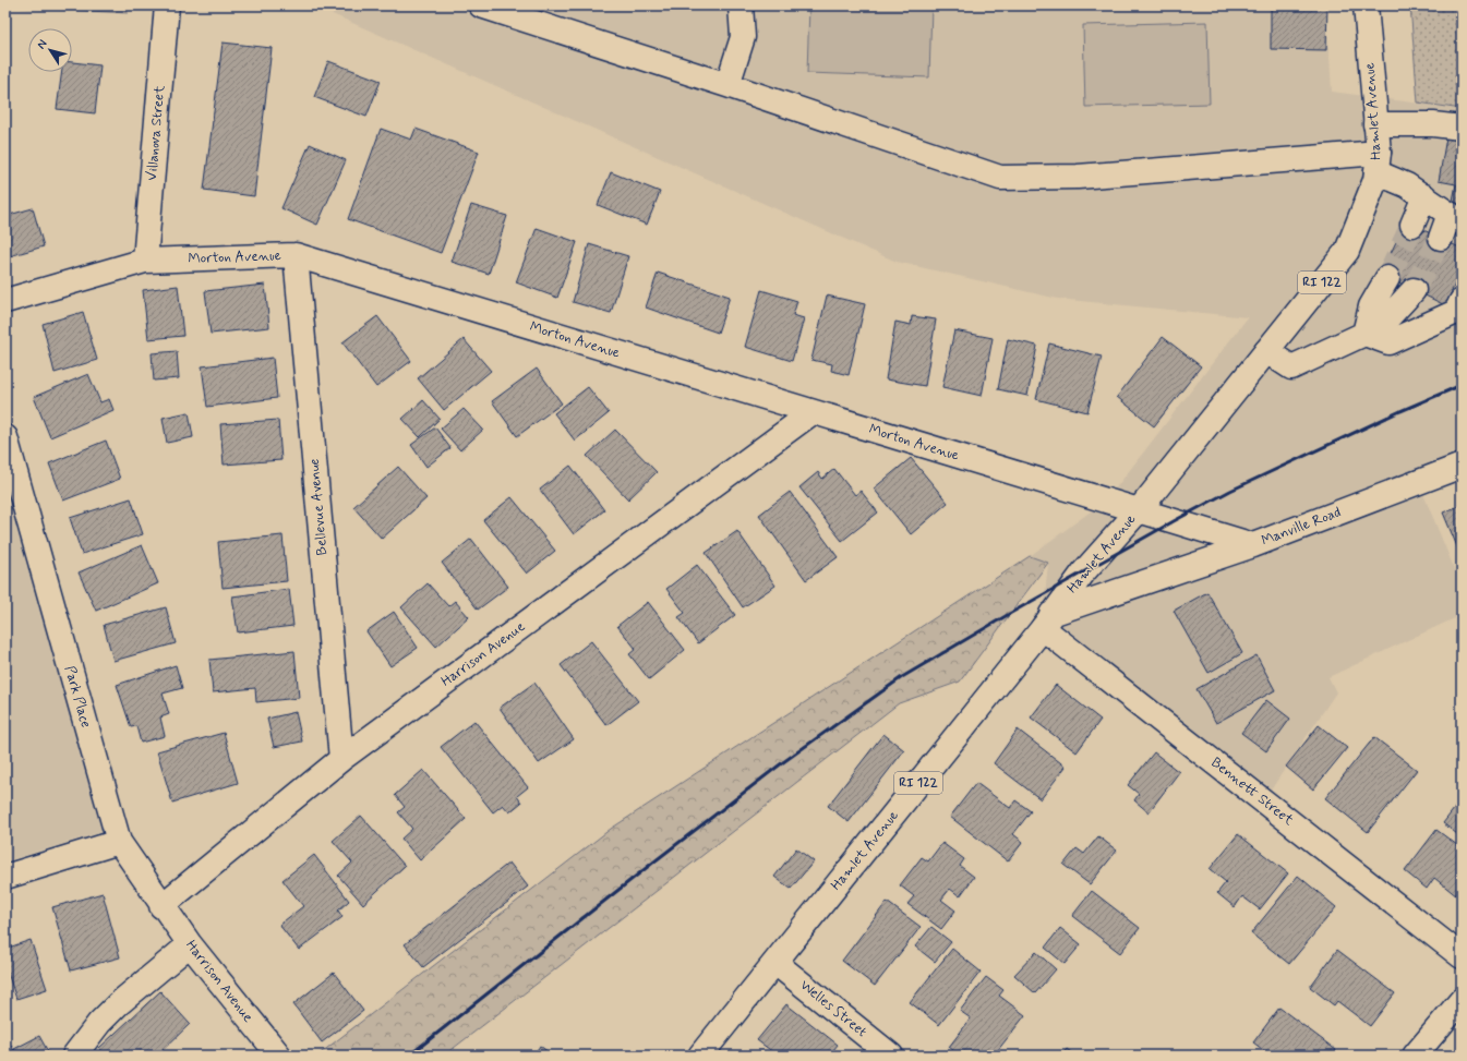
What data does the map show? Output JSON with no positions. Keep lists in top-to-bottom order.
{
  "streets": {
    "street": [
      "Hamlet Avenue",
      "Villanova Street",
      "Morton Avenue",
      "RI 122",
      "Bellevue Avenue",
      "Manville Road",
      "Harrison Avenue",
      "Park Place",
      "Bennett Street",
      "Welles Street"
    ]
  },
  "crossings": [
    ["Hamlet Avenue", "Morton Avenue"],
    ["Hamlet Avenue", "Manville Road"],
    ["Hamlet Avenue", "Bennett Street"],
    ["Hamlet Avenue", "Welles Street"],
    ["Villanova Street", "Morton Avenue"],
    ["Morton Avenue", "Bellevue Avenue"],
    ["Morton Avenue", "Manville Road"],
    ["Morton Avenue", "Harrison Avenue"],
    ["Bellevue Avenue", "Harrison Avenue"],
    ["Harrison Avenue", "Park Place"]
  ],
  "north": "top left"
}
